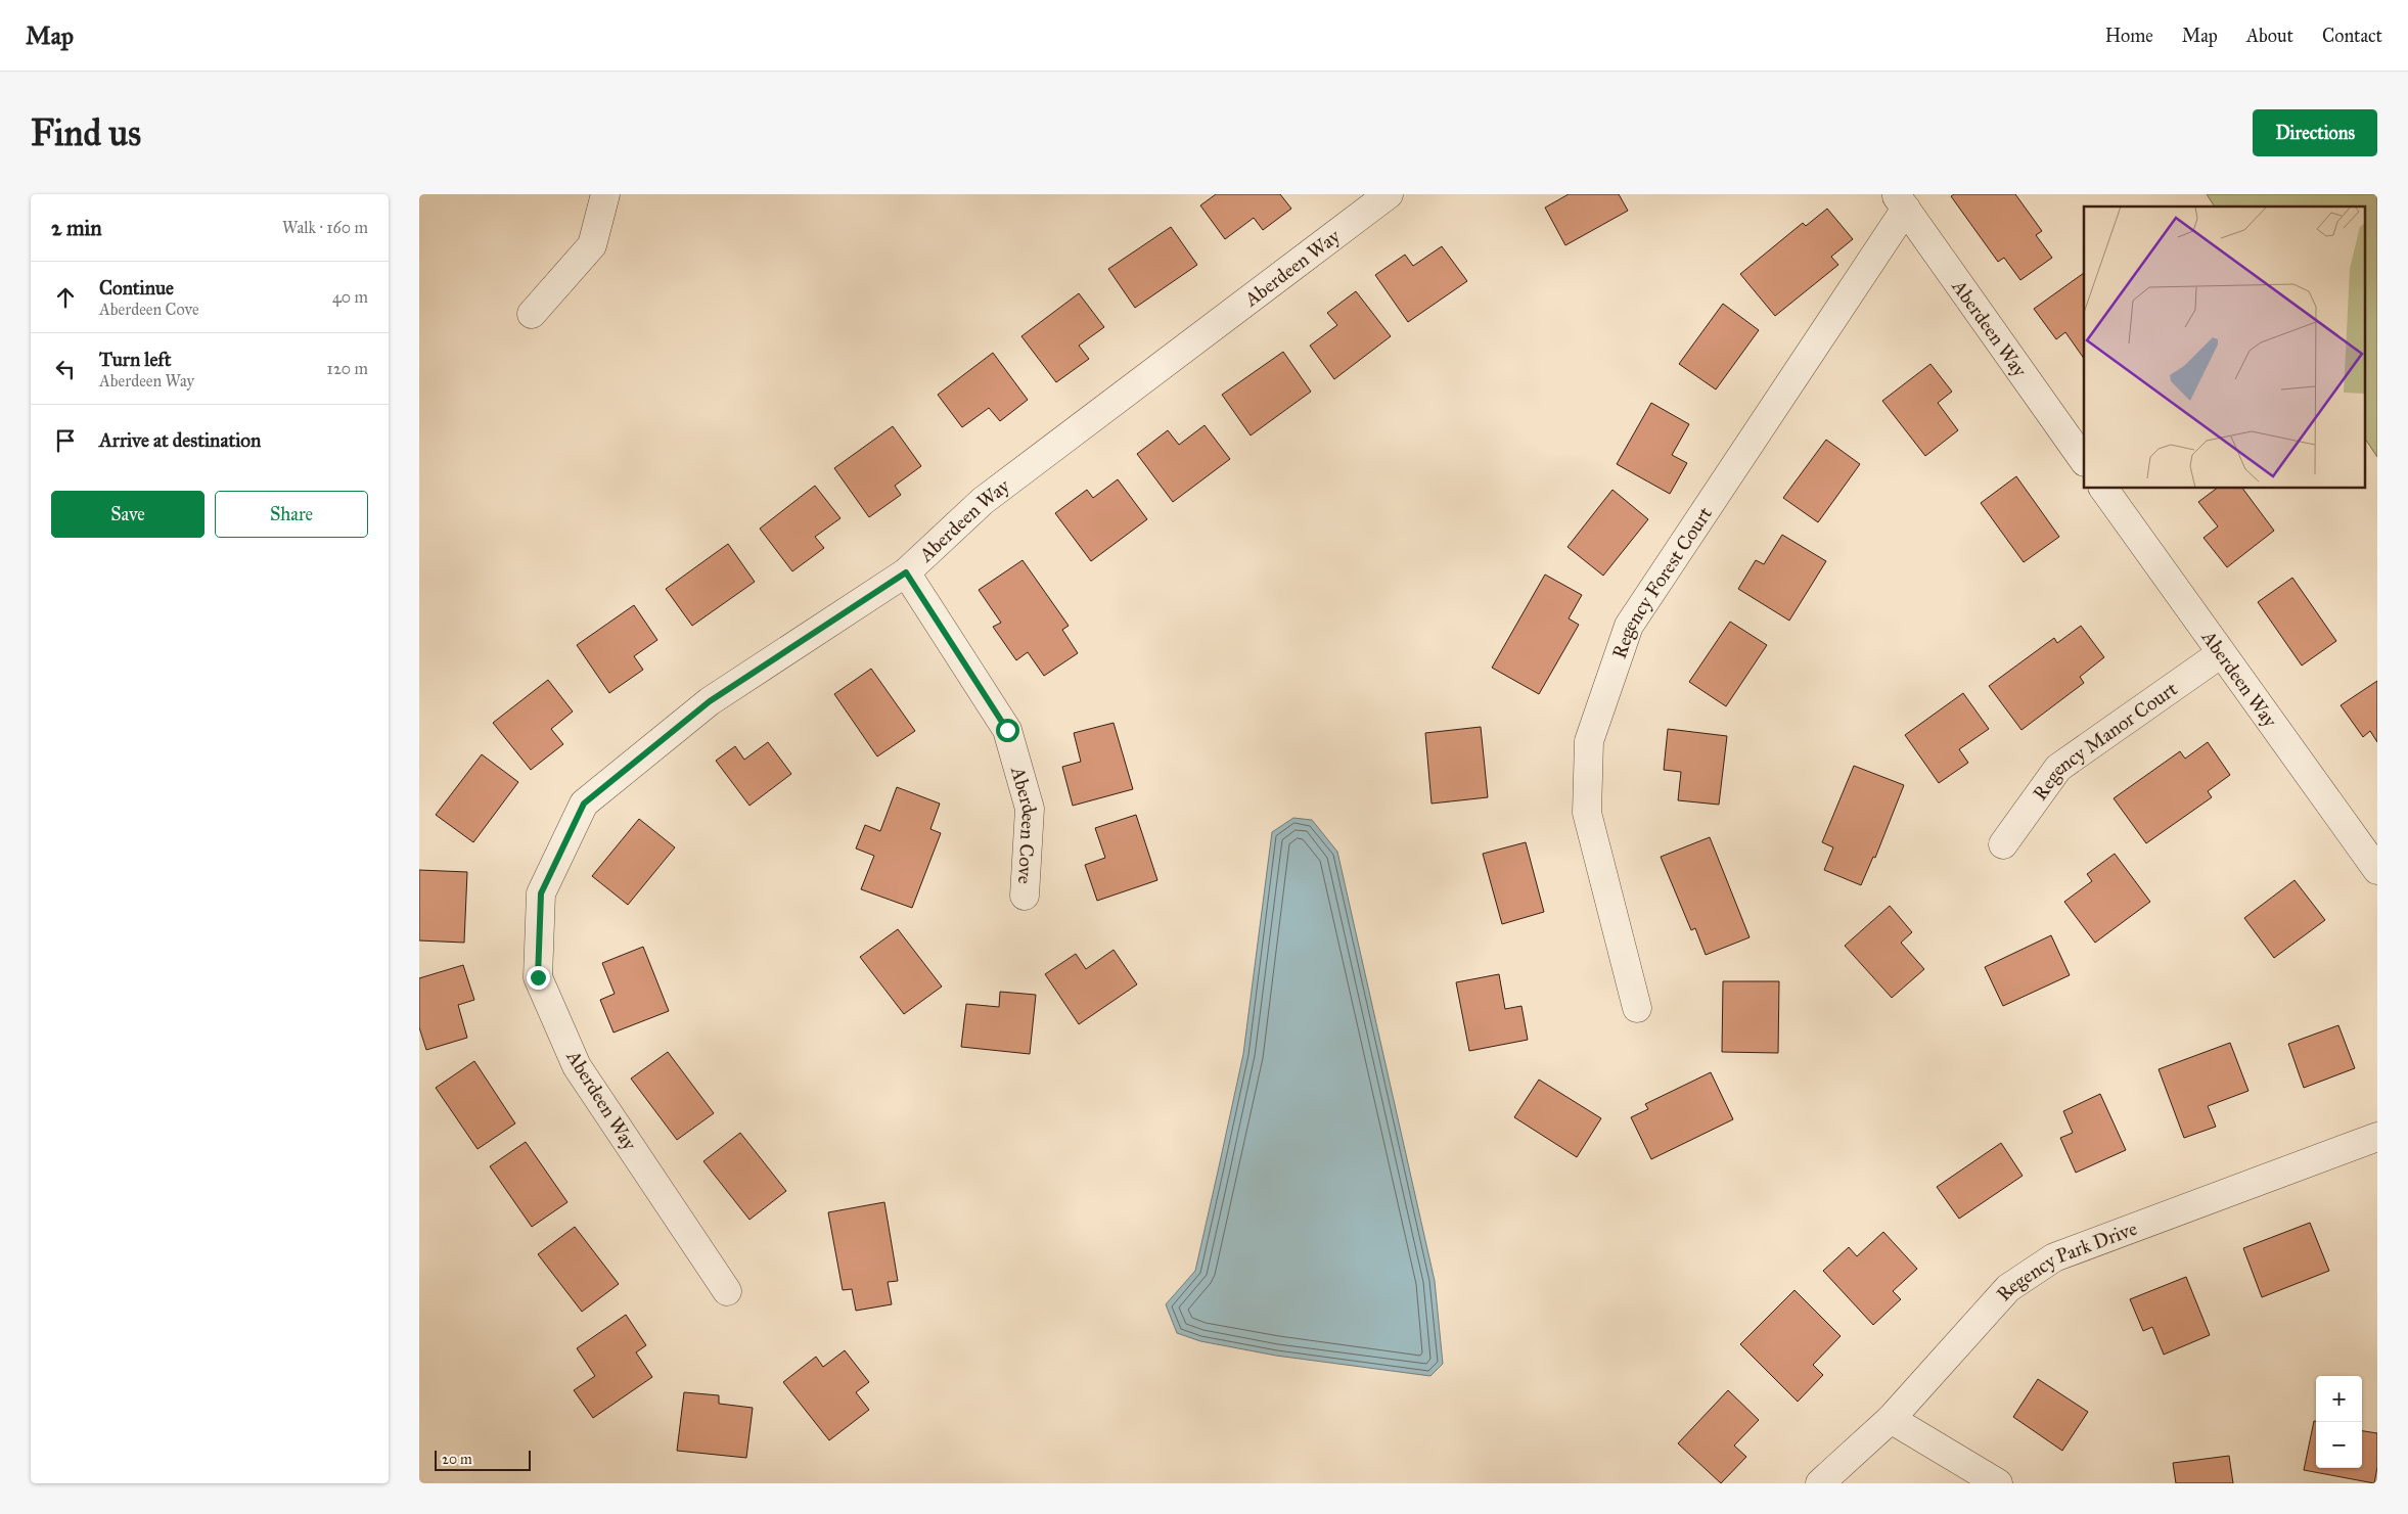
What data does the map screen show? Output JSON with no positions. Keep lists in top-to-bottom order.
{
  "streets": {
    "street": [
      "Aberdeen Way",
      "Regency Forest Court",
      "Regency Manor Court",
      "Aberdeen Cove",
      "Regency Park Drive"
    ]
  },
  "crossings": [
    ["Aberdeen Way", "Regency Forest Court"],
    ["Aberdeen Way", "Regency Manor Court"],
    ["Aberdeen Way", "Aberdeen Cove"]
  ],
  "scale_bar": "20 m",
  "page": {
    "header": "Map",
    "nav": [
      "Home",
      "Map",
      "About",
      "Contact"
    ],
    "buttons": [
      "Directions",
      ["Save", "Share"]
    ],
    "title": "Find us",
    "heading": ["2 min", "Walk · 160 m"],
    "list": [
      ["Continue", "Aberdeen Cove", "40 m"],
      ["Turn left", "Aberdeen Way", "120 m"],
      "Arrive at destination"
    ],
    "map_buttons": ["+", "−"],
    "scale": "20 m"
  }
}
